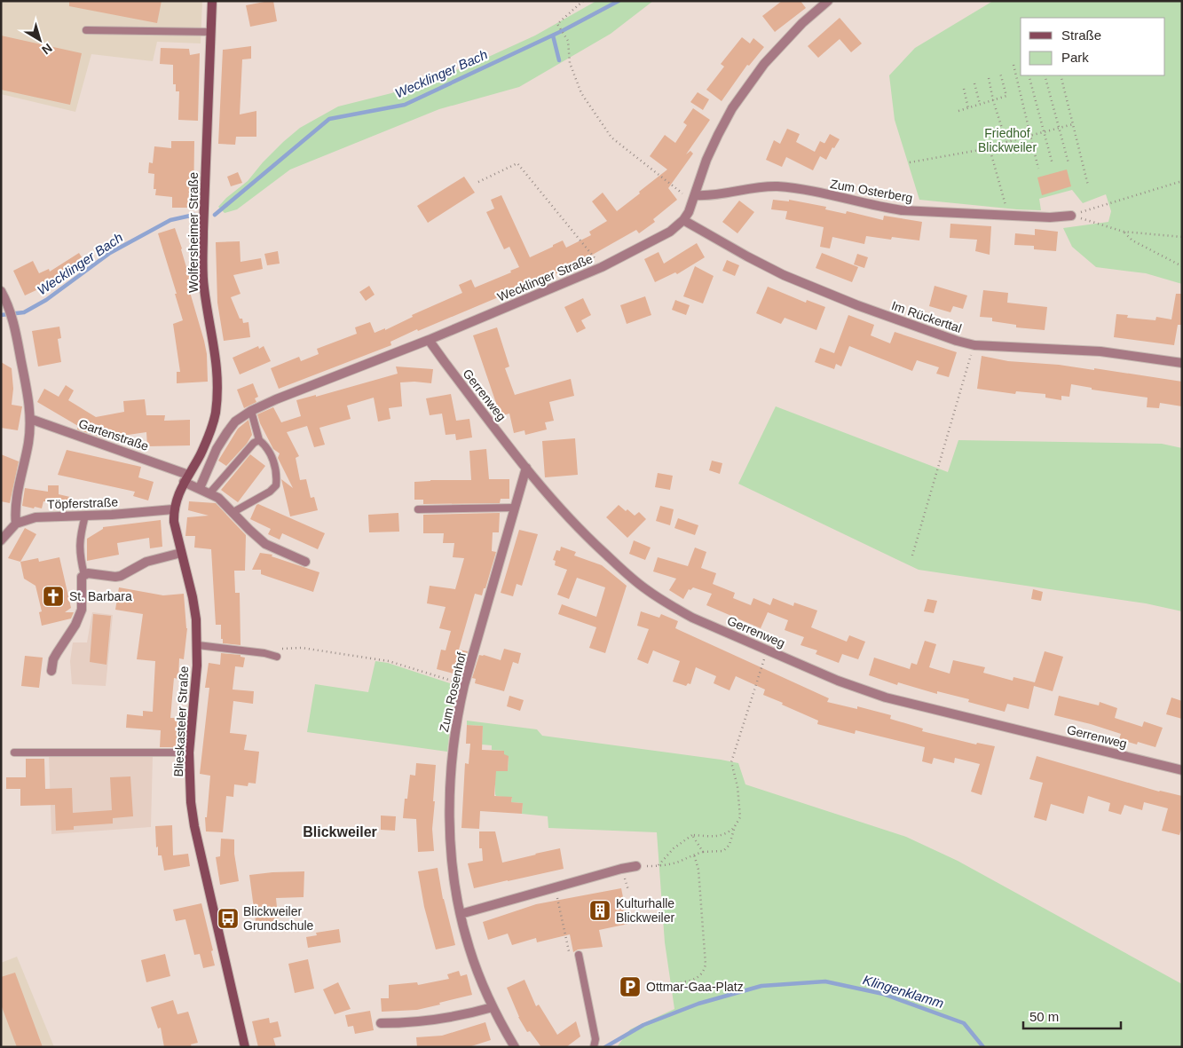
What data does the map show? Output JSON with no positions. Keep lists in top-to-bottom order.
{
  "streets": {
    "street": [
      "Zum Osterberg",
      "Wolfersheimer Straße",
      "Wecklinger Straße",
      "Im Rückerttal",
      "Gerrenweg",
      "Gartenstraße",
      "Töpferstraße",
      "Zum Rosenhof",
      "Blieskasteler Straße"
    ]
  },
  "crossings": [
    ["Zum Osterberg", "Wecklinger Straße"],
    ["Wolfersheimer Straße", "Gartenstraße"],
    ["Wolfersheimer Straße", "Blieskasteler Straße"],
    ["Wecklinger Straße", "Im Rückerttal"],
    ["Wecklinger Straße", "Gerrenweg"],
    ["Wecklinger Straße", "Gartenstraße"],
    ["Gerrenweg", "Zum Rosenhof"],
    ["Gartenstraße", "Blieskasteler Straße"],
    ["Töpferstraße", "Blieskasteler Straße"]
  ],
  "districts": ["Blickweiler"],
  "water": ["Wecklinger Bach", "Klingenklamm"],
  "parks": ["Friedhof Blickweiler"],
  "places": {
    "church": ["St. Barbara"],
    "building": ["Kulturhalle Blickweiler"],
    "bus stop": ["Blickweiler Grundschule"],
    "parking": ["Ottmar-Gaa-Platz"]
  },
  "legend": ["Straße", "Park"],
  "scale_bar": "50 m",
  "north": "bottom right"
}
